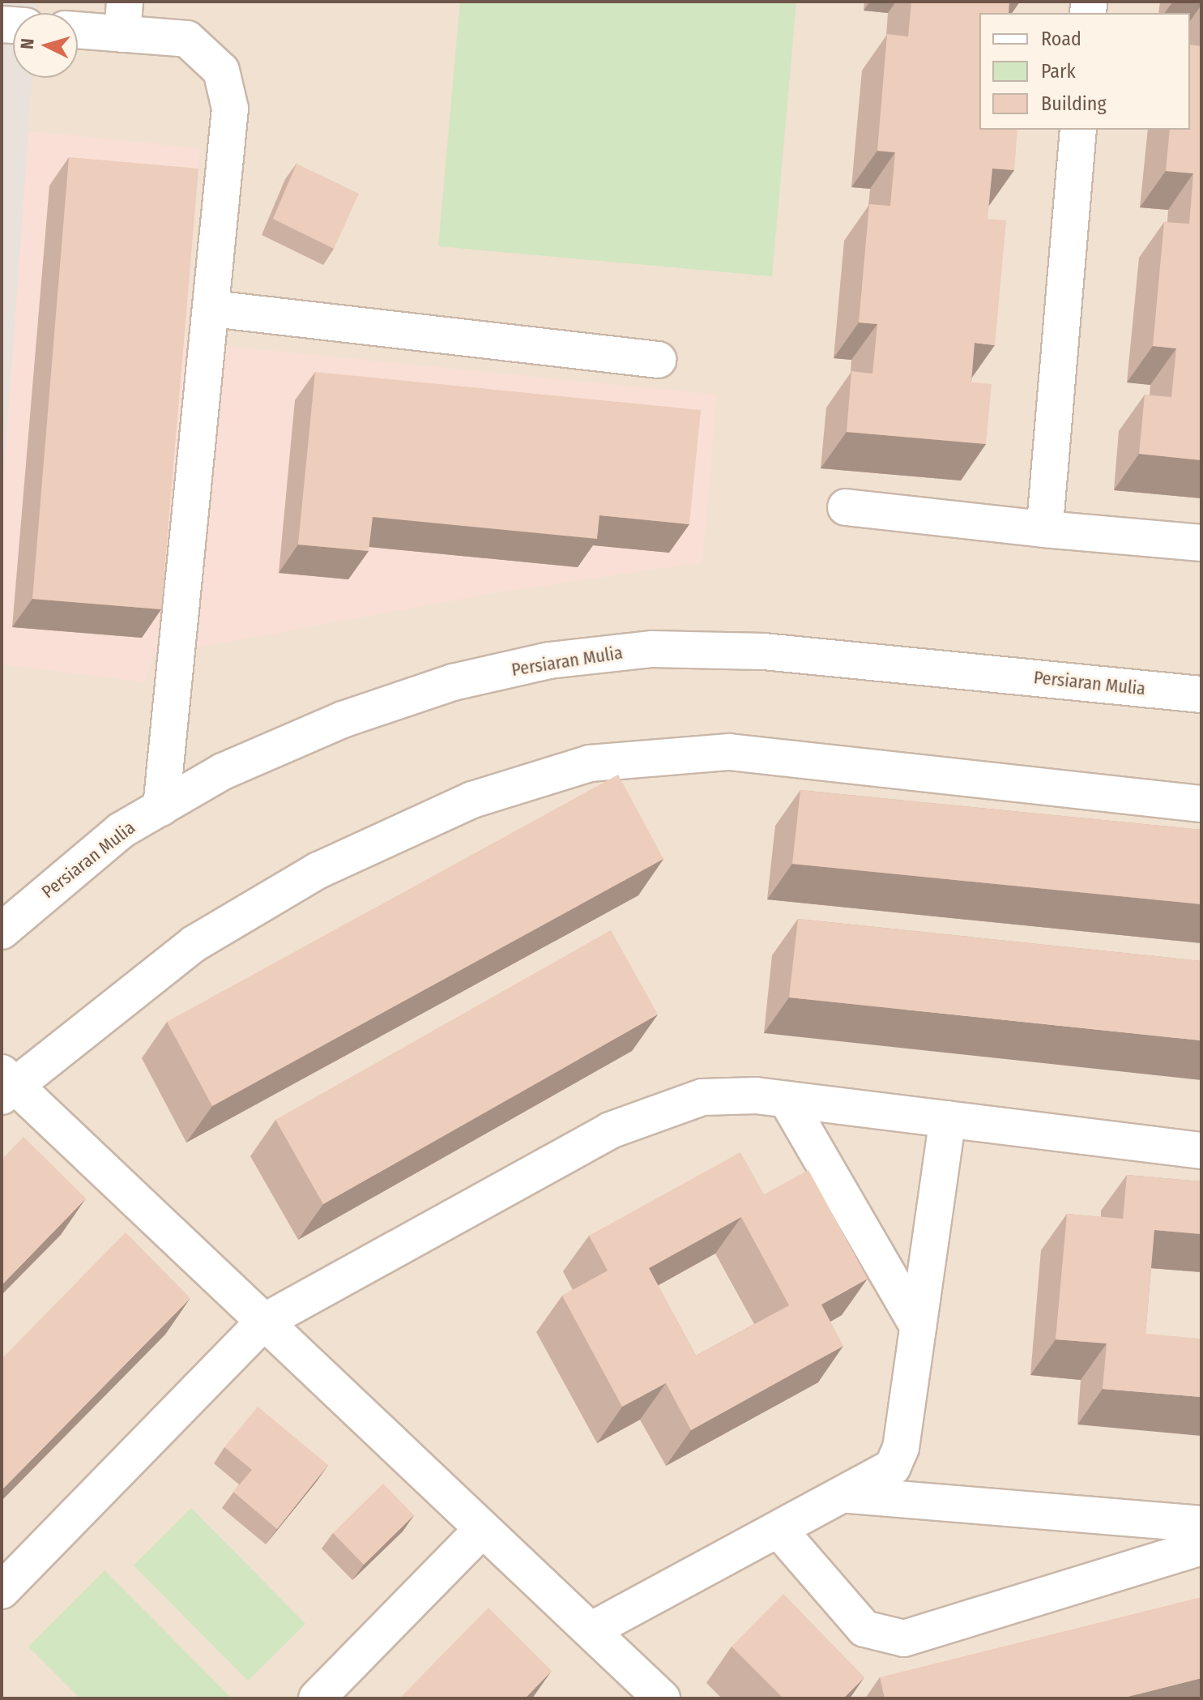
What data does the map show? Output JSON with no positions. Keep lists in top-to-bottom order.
{
  "streets": {
    "street": ["Persiaran Mulia"]
  },
  "legend": ["Road", "Park", "Building"],
  "north": "left"
}
